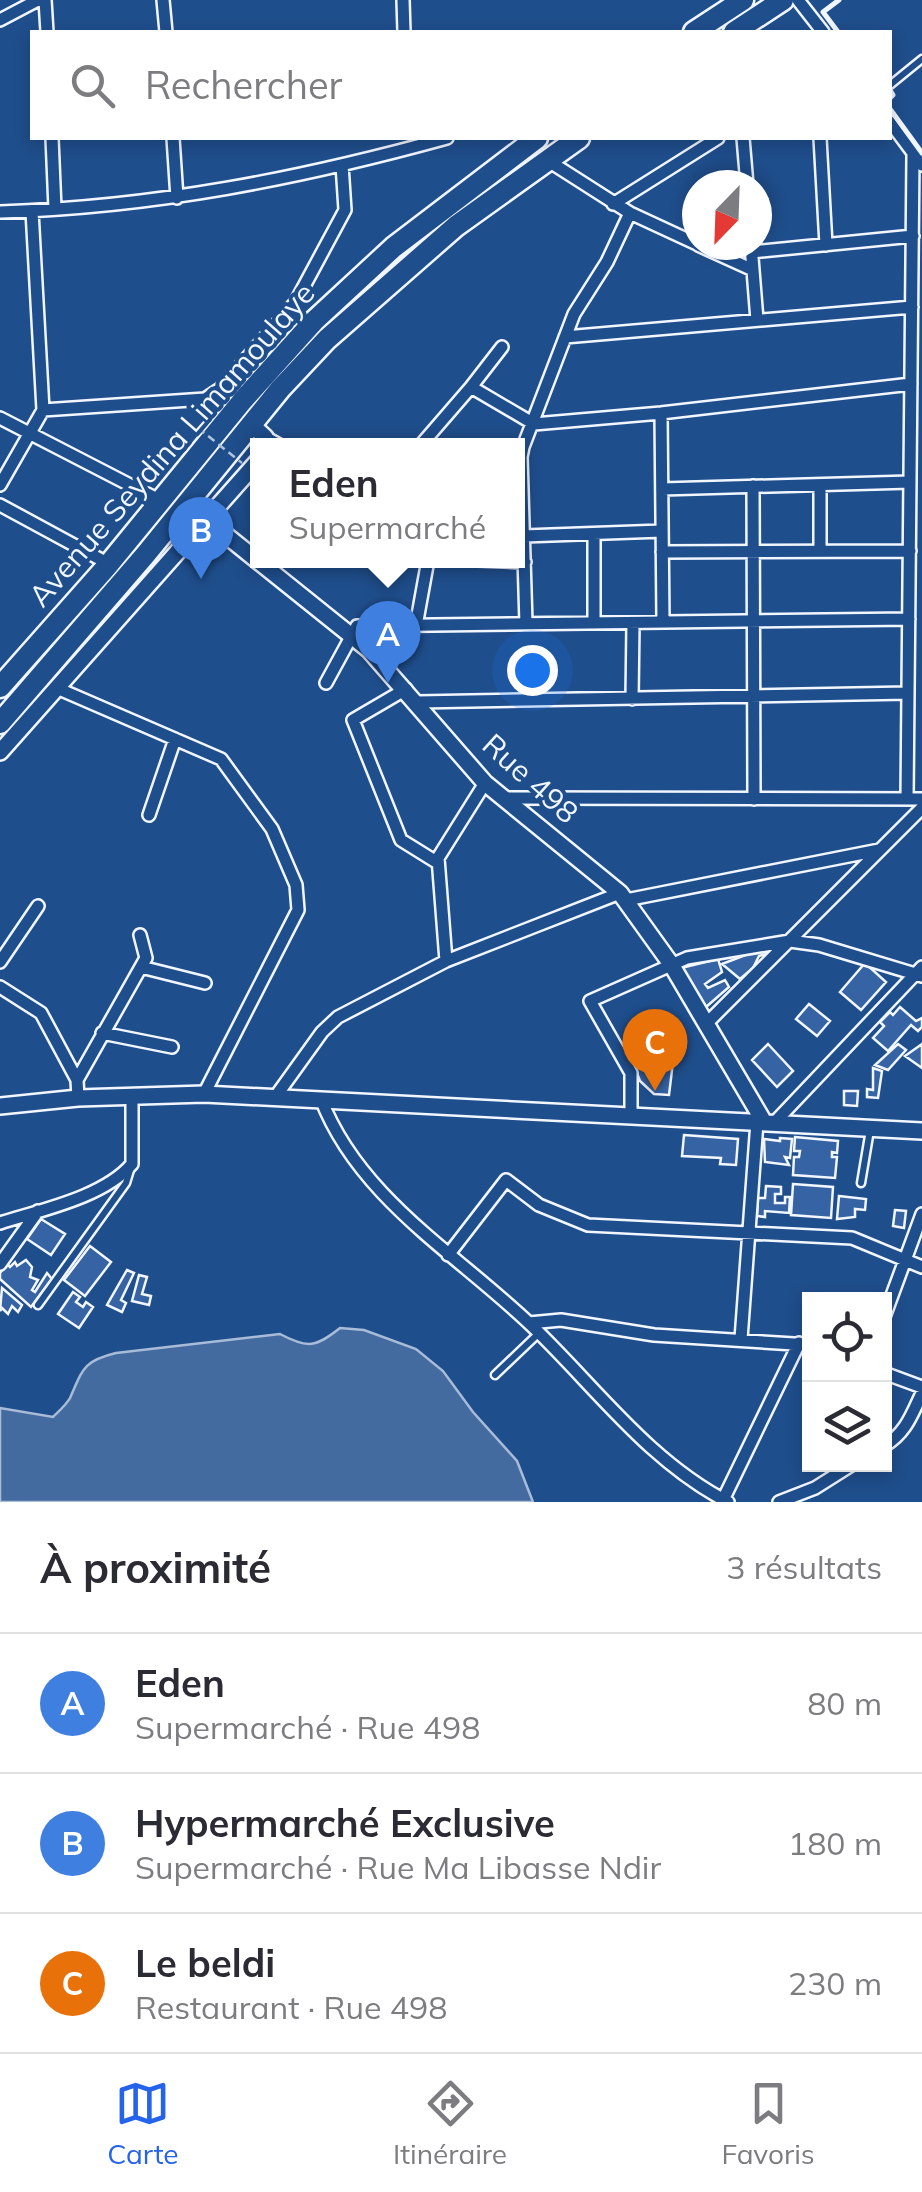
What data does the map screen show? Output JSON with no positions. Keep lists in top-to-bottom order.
{
  "streets": {
    "highway": ["Avenue Seydina Limamoulaye"],
    "street": ["Rue 498"]
  },
  "north": "bottom left",
  "page": {
    "search": "Rechercher",
    "popup": ["Eden", "Supermarché"],
    "pins": ["B", "A", "C"],
    "heading": ["À proximité", "3 résultats"],
    "list": [
      {
        "mark": "A",
        "name": "Eden",
        "note": "Supermarché · Rue 498",
        "value": "80 m"
      },
      {
        "mark": "B",
        "name": "Hypermarché Exclusive",
        "note": "Supermarché · Rue Ma Libasse Ndir",
        "value": "180 m"
      },
      {
        "mark": "C",
        "name": "Le beldi",
        "note": "Restaurant · Rue 498",
        "value": "230 m"
      }
    ],
    "nav": ["Carte", "Itinéraire", "Favoris"]
  }
}
